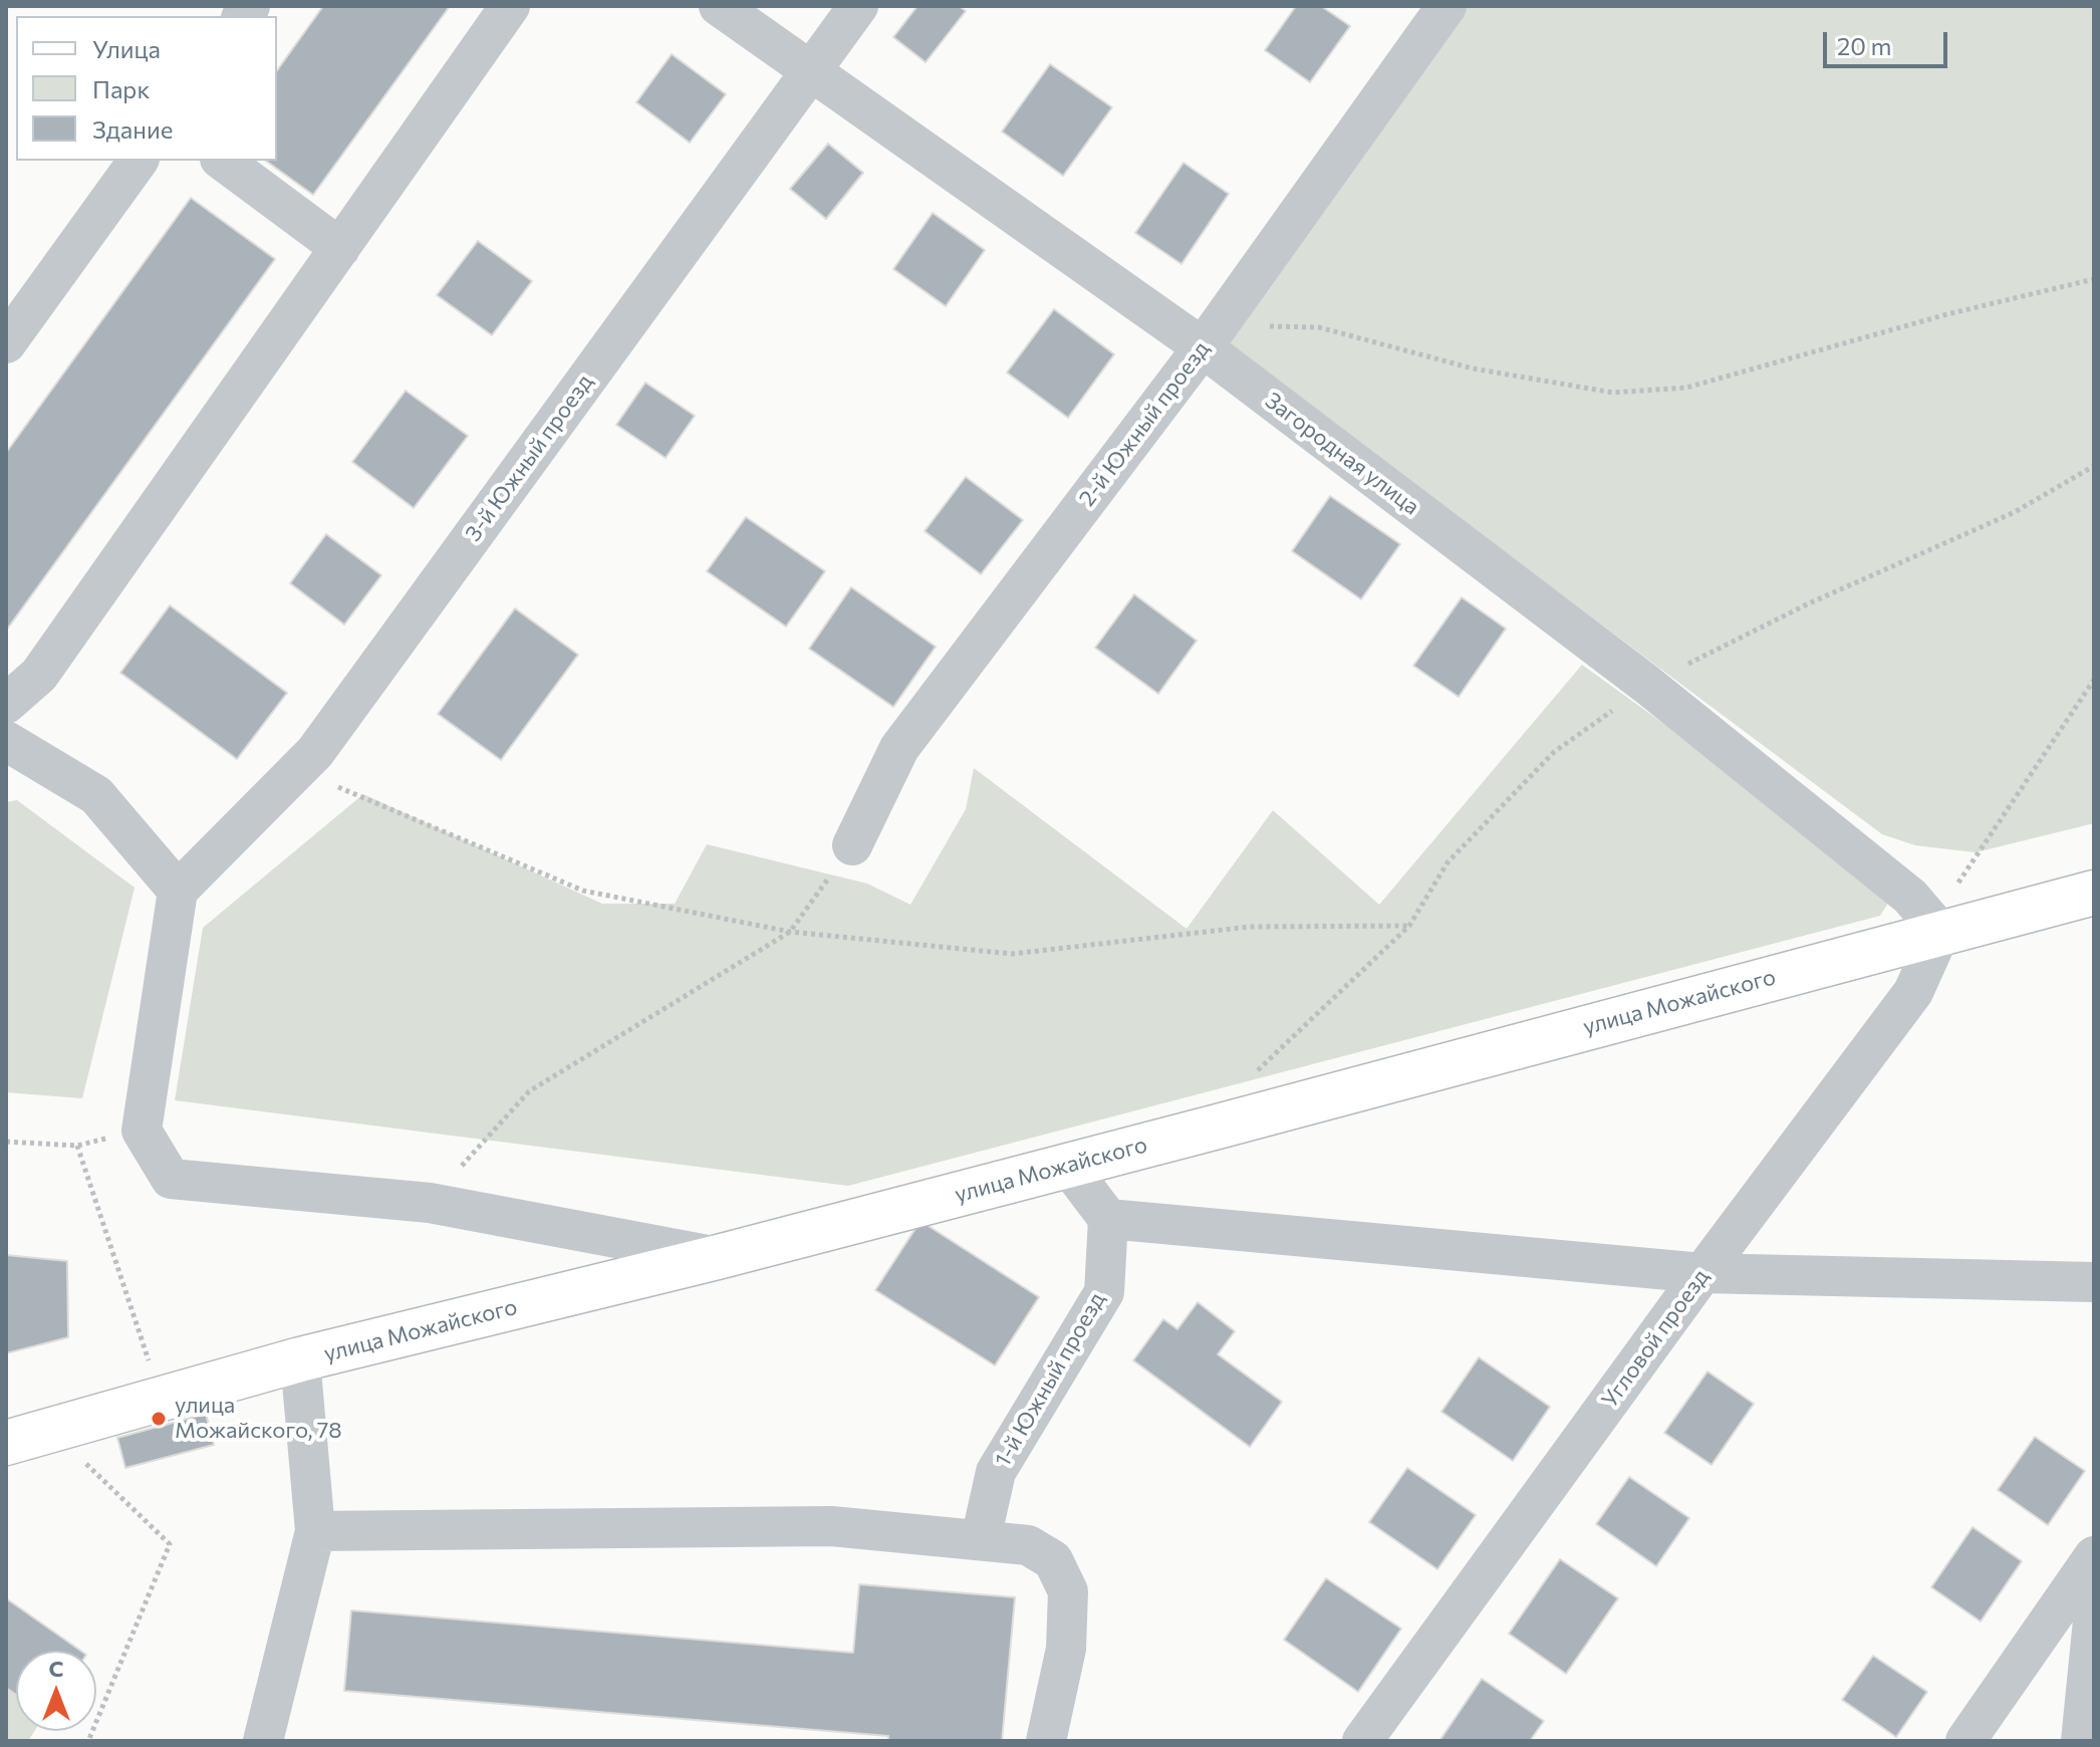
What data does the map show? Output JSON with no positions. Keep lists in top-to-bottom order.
{
  "streets": {
    "main road": ["улица Можайского"],
    "street": [
      "2-й Южный проезд",
      "Загородная улица",
      "3-й Южный проезд",
      "Угловой проезд",
      "1-й Южный проезд"
    ]
  },
  "crossings": [
    ["2-й Южный проезд", "Загородная улица"],
    ["Загородная улица", "3-й Южный проезд"],
    ["Загородная улица", "улица Можайского"],
    ["Загородная улица", "Угловой проезд"],
    ["улица Можайского", "Угловой проезд"]
  ],
  "places": ["улица Можайского, 78"],
  "legend": ["Улица", "Парк", "Здание"],
  "scale_bar": "20 m",
  "north": "top"
}
